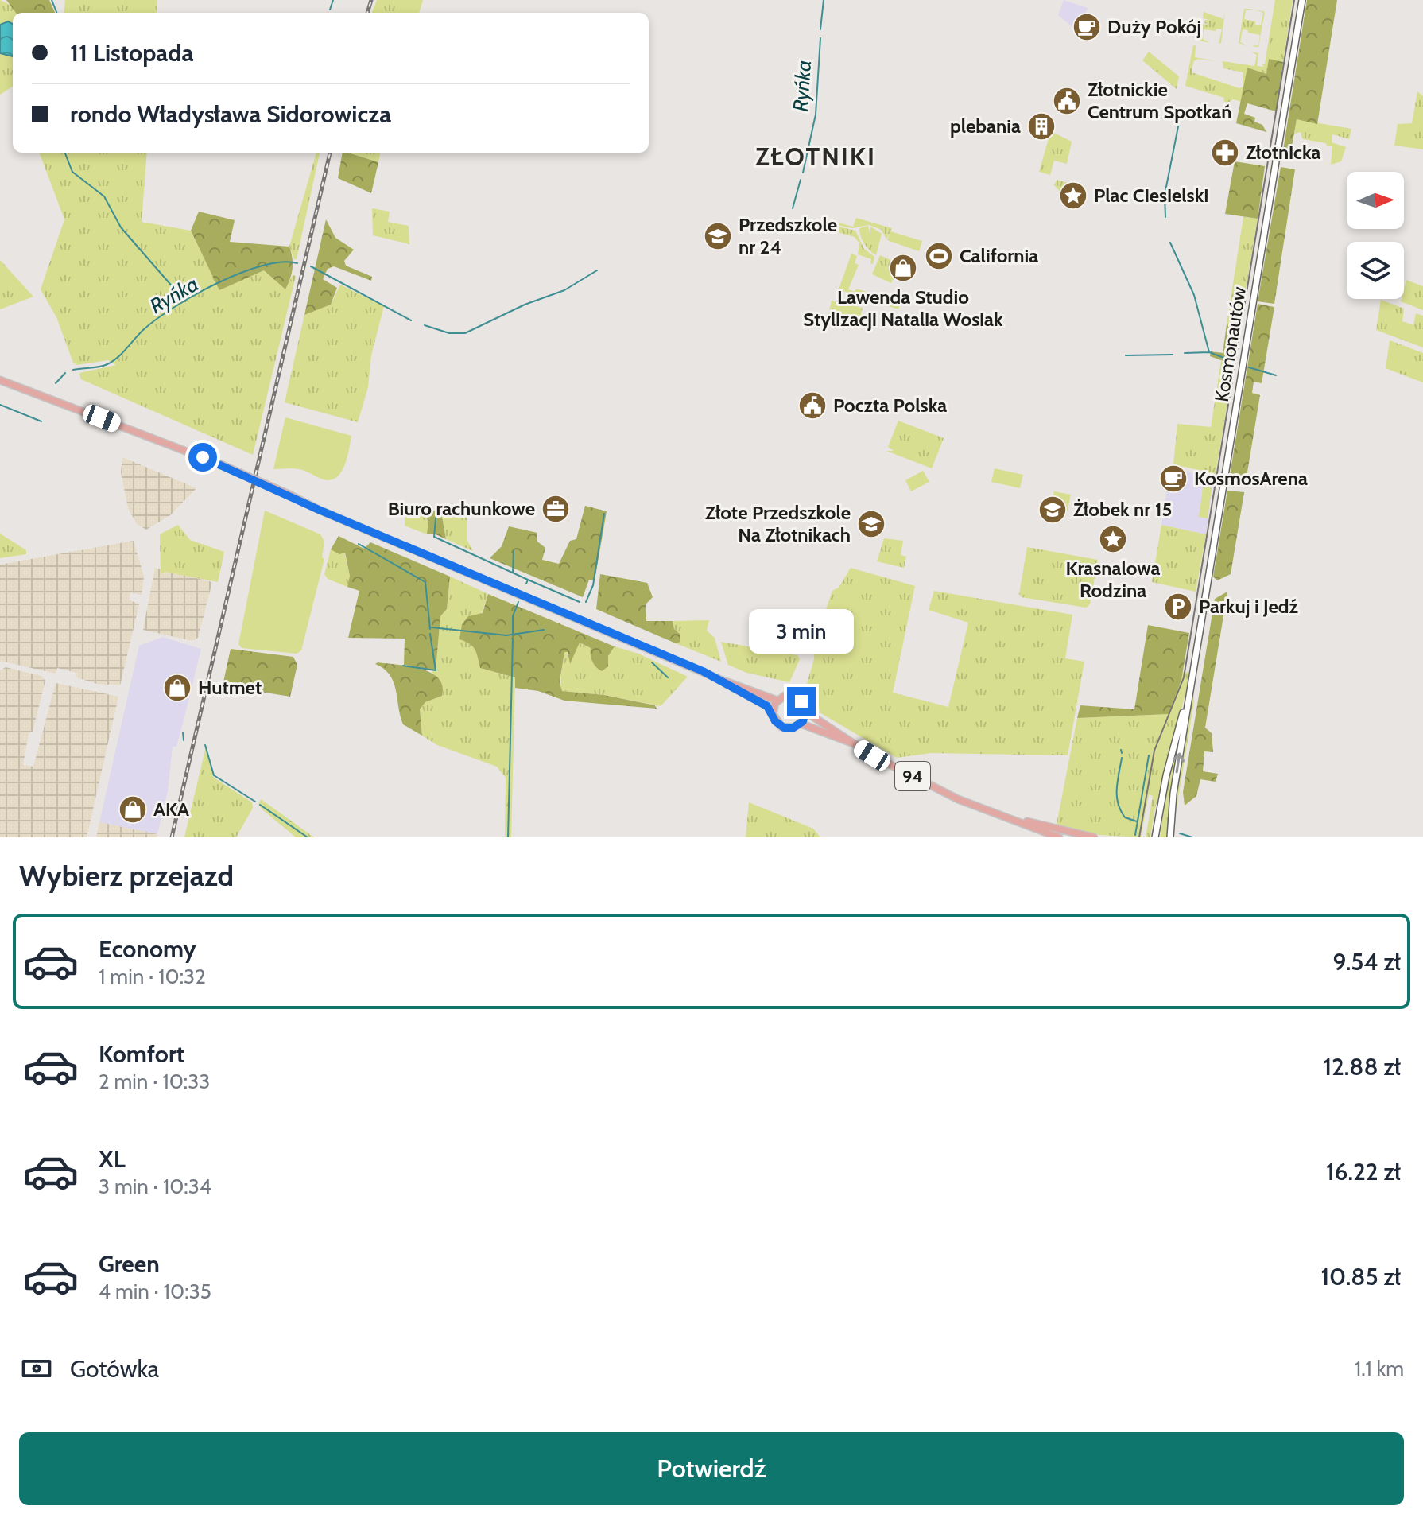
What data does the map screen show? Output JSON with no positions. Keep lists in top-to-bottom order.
{
  "streets": {
    "main road": ["Kosmonautów", "94"]
  },
  "districts": ["ZŁOTNIKI"],
  "water": ["Ryńka"],
  "places": {
    "cafe": ["Duży Pokój", "KosmosArena"],
    "public building": ["Złotnickie Centrum Spotkań", "Poczta Polska"],
    "building": ["plebania"],
    "pharmacy": ["Złotnicka"],
    "place": ["Plac Ciesielski", "Krasnalowa Rodzina"],
    "school or university": ["Przedszkole nr 24", "Żłobek nr 15", "Złote Przedszkole Na Złotnikach"],
    "sports": ["California"],
    "shop": ["Lawenda Studio Stylizacji Natalia Wosiak", "Hutmet", "AKA"],
    "office": ["Biuro rachunkowe"],
    "parking": ["Parkuj i Jedź"]
  },
  "north": "right",
  "page": {
    "banner": ["11 Listopada", "rondo Władysława Sidorowicza"],
    "bubble": "3 min",
    "heading": "Wybierz przejazd",
    "list": [
      {
        "name": "Economy",
        "note": "1 min · 10:32",
        "value": "9.54 zł"
      },
      {
        "name": "Komfort",
        "note": "2 min · 10:33",
        "value": "12.88 zł"
      },
      {
        "name": "XL",
        "note": "3 min · 10:34",
        "value": "16.22 zł"
      },
      {
        "name": "Green",
        "note": "4 min · 10:35",
        "value": "10.85 zł"
      }
    ],
    "pay": ["Gotówka", "1.1 km"],
    "buttons": "Potwierdź"
  }
}
